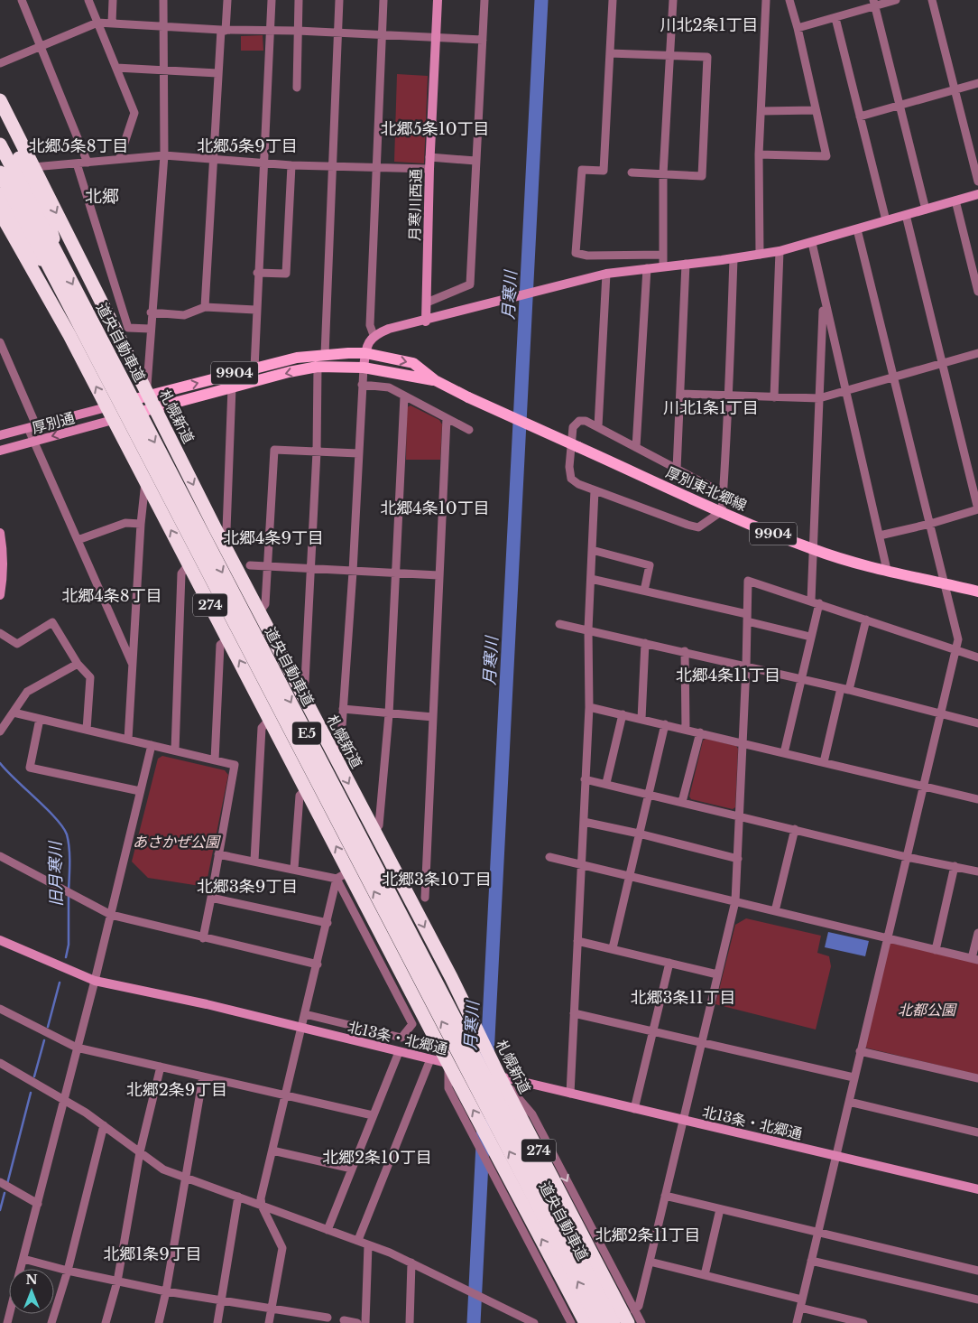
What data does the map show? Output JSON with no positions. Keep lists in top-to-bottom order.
{
  "streets": {
    "highway": [
      "道央自動車道",
      "札幌新道",
      "274",
      "E5"
    ],
    "main road": ["9904", "厚別東北郷線"],
    "street": ["月寒川西通", "厚別通", "北13条・北郷通"]
  },
  "crossings": [
    ["札幌新道", "厚別東北郷線"],
    ["札幌新道", "北13条・北郷通"],
    ["厚別通", "厚別東北郷線"],
    ["厚別通", "274"],
    ["厚別東北郷線", "274"],
    ["274", "北13条・北郷通"]
  ],
  "districts": [
    "川北2条1丁目",
    "北郷5条10丁目",
    "北郷5条8丁目",
    "北郷5条9丁目",
    "北郷",
    "川北1条1丁目",
    "北郷4条10丁目",
    "北郷4条9丁目",
    "北郷4条8丁目",
    "北郷4条11丁目",
    "北郷3条10丁目",
    "北郷3条9丁目",
    "北郷3条11丁目",
    "北郷2条9丁目",
    "北郷2条10丁目",
    "北郷2条11丁目",
    "北郷1条9丁目"
  ],
  "water": ["月寒川", "旧月寒川"],
  "parks": ["あさかぜ公園", "北都公園"],
  "north": "top"
}
